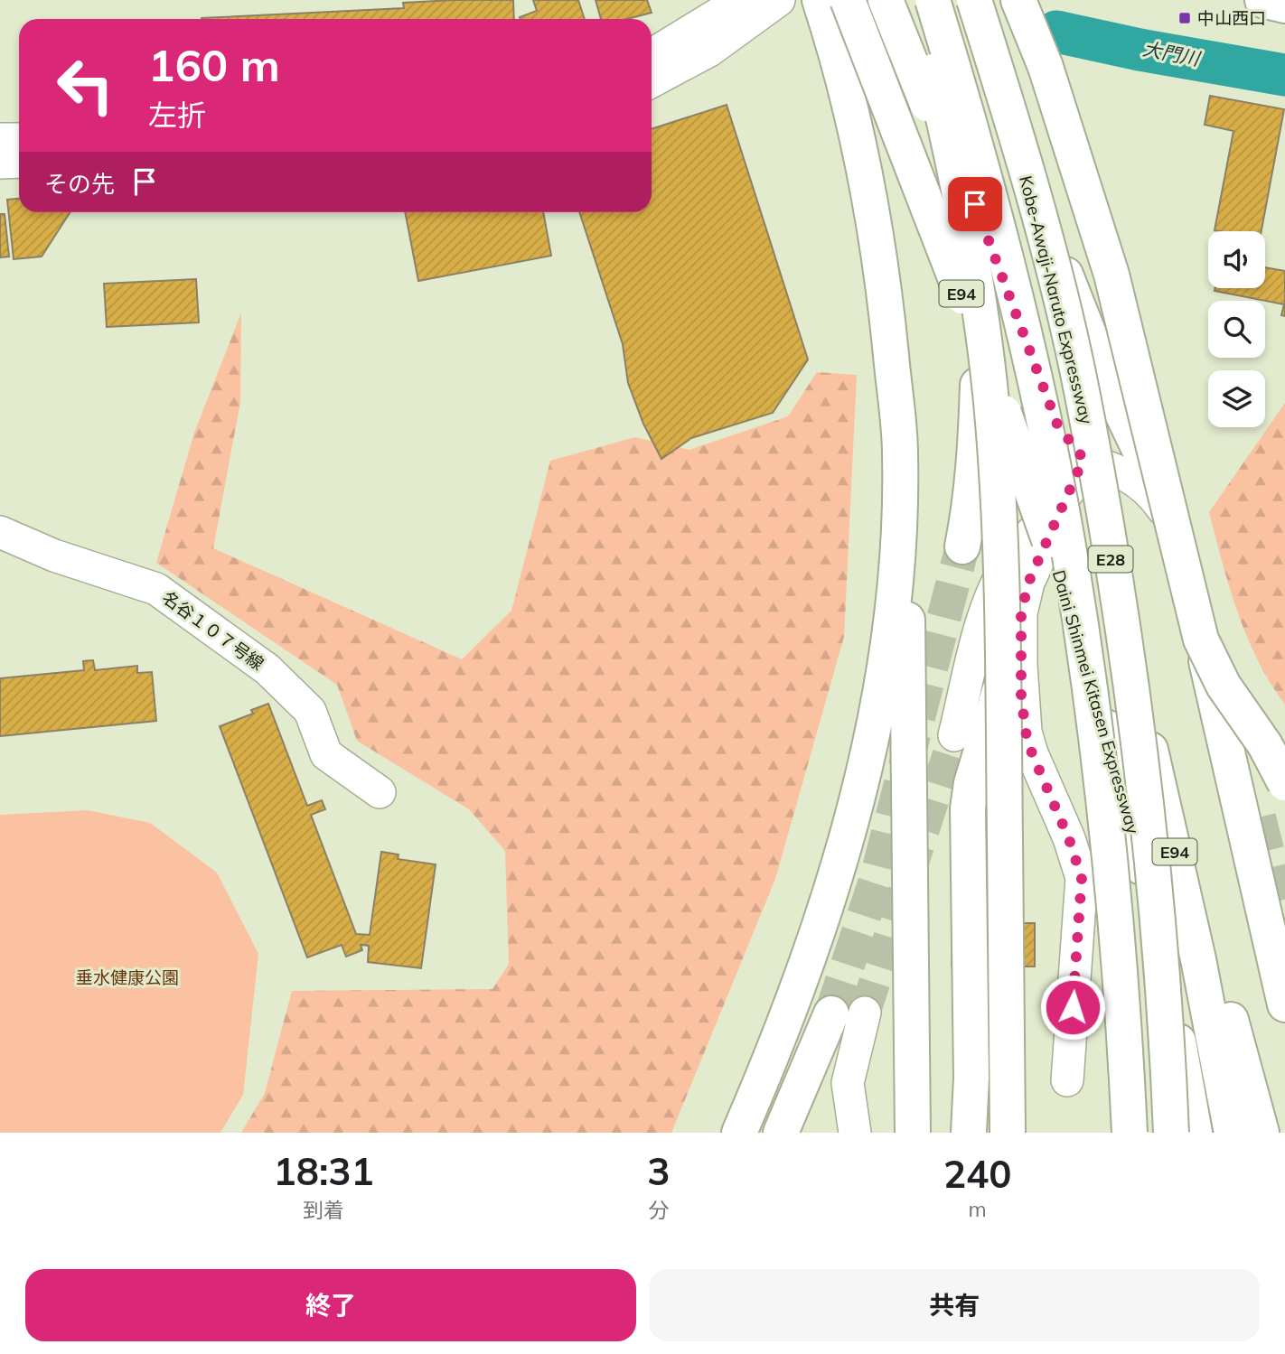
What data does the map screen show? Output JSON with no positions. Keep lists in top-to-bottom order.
{
  "streets": {
    "main road": [
      "E94",
      "Kobe-Awaji-Naruto Expressway",
      "E28",
      "Daini Shinmei Kitasen Expressway"
    ],
    "street": ["名谷１０７号線"]
  },
  "water": ["大門川"],
  "parks": ["垂水健康公園"],
  "places": {
    "transit": ["中山西口"]
  },
  "page": {
    "turn": ["160 m", "左折"],
    "then": "その先",
    "eta": [
      "18:31",
      "到着",
      "3",
      "分",
      "240",
      "m"
    ],
    "buttons": ["終了", "共有"]
  }
}
